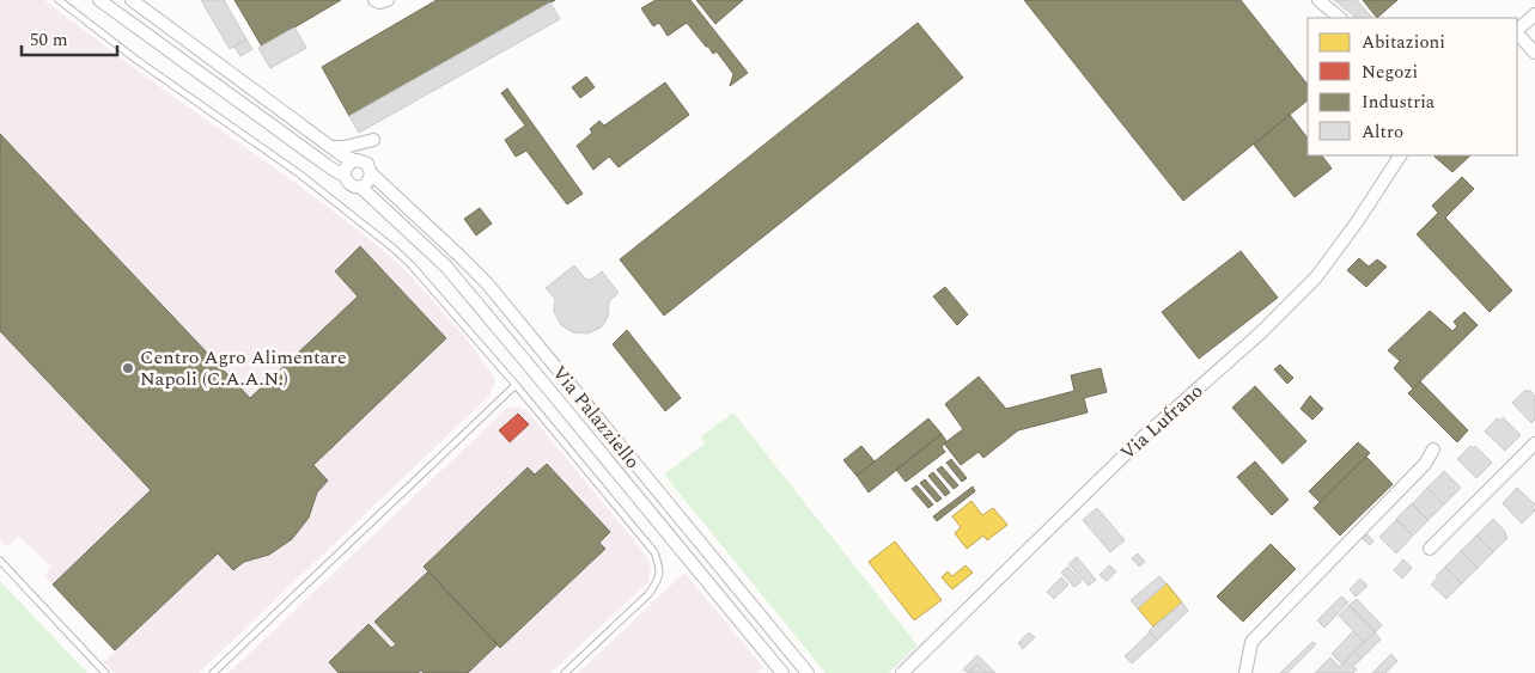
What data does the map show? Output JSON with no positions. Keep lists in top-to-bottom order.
{
  "streets": {
    "street": ["Via Palazziello", "Via Lufrano"]
  },
  "places": ["Centro Agro Alimentare Napoli (C.A.A.N.)"],
  "legend": [
    "Abitazioni",
    "Negozi",
    "Industria",
    "Altro"
  ],
  "scale_bar": "50 m"
}
